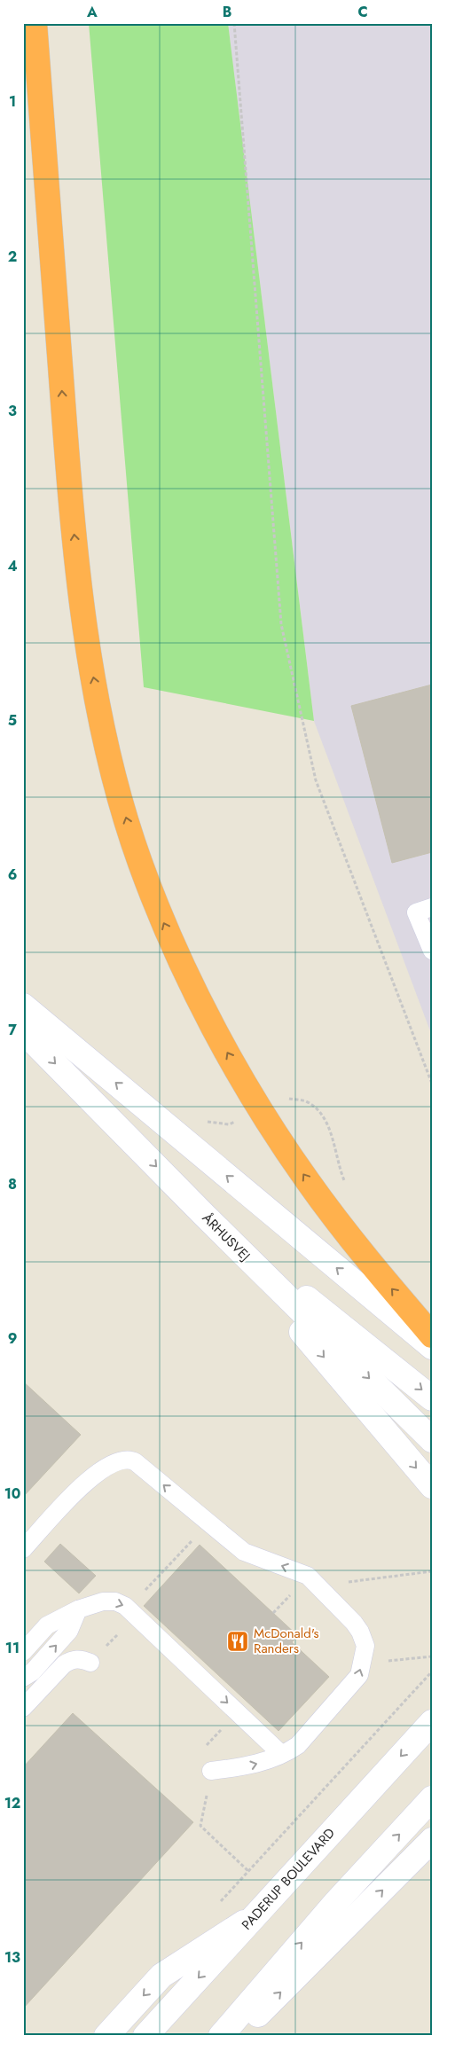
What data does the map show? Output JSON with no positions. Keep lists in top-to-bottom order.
{
  "streets": {
    "main road": ["ÅRHUSVEJ", "PADERUP BOULEVARD"]
  },
  "places": {
    "restaurant": ["McDonald's Randers"]
  },
  "grid": {
    "columns": ["A", "B", "C"],
    "rows": [
      "1",
      "2",
      "3",
      "4",
      "5",
      "6",
      "7",
      "8",
      "9",
      "10",
      "11",
      "12",
      "13"
    ]
  }
}
